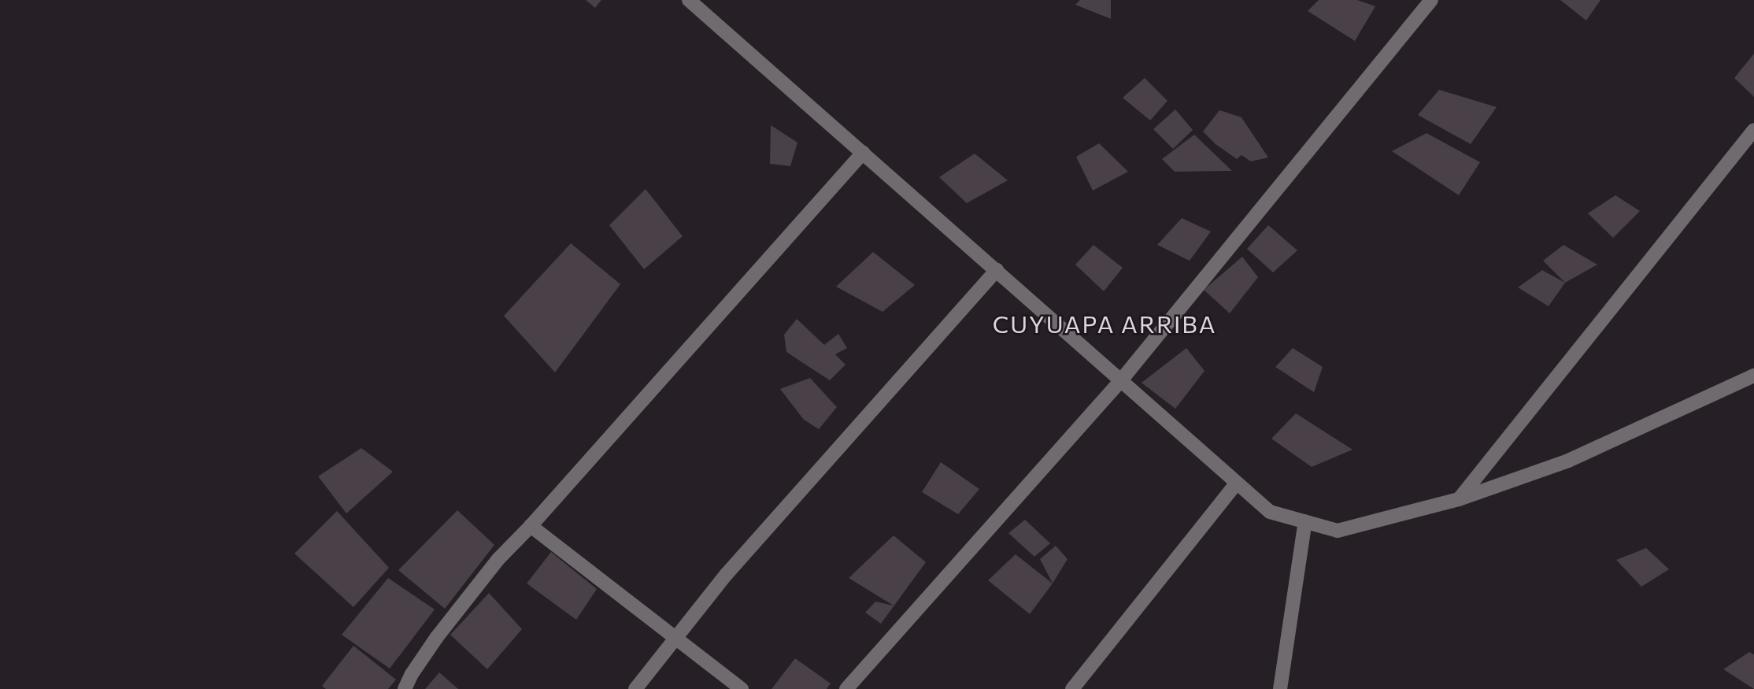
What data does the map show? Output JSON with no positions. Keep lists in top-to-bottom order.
{
  "districts": ["CUYUAPA ARRIBA"]
}
